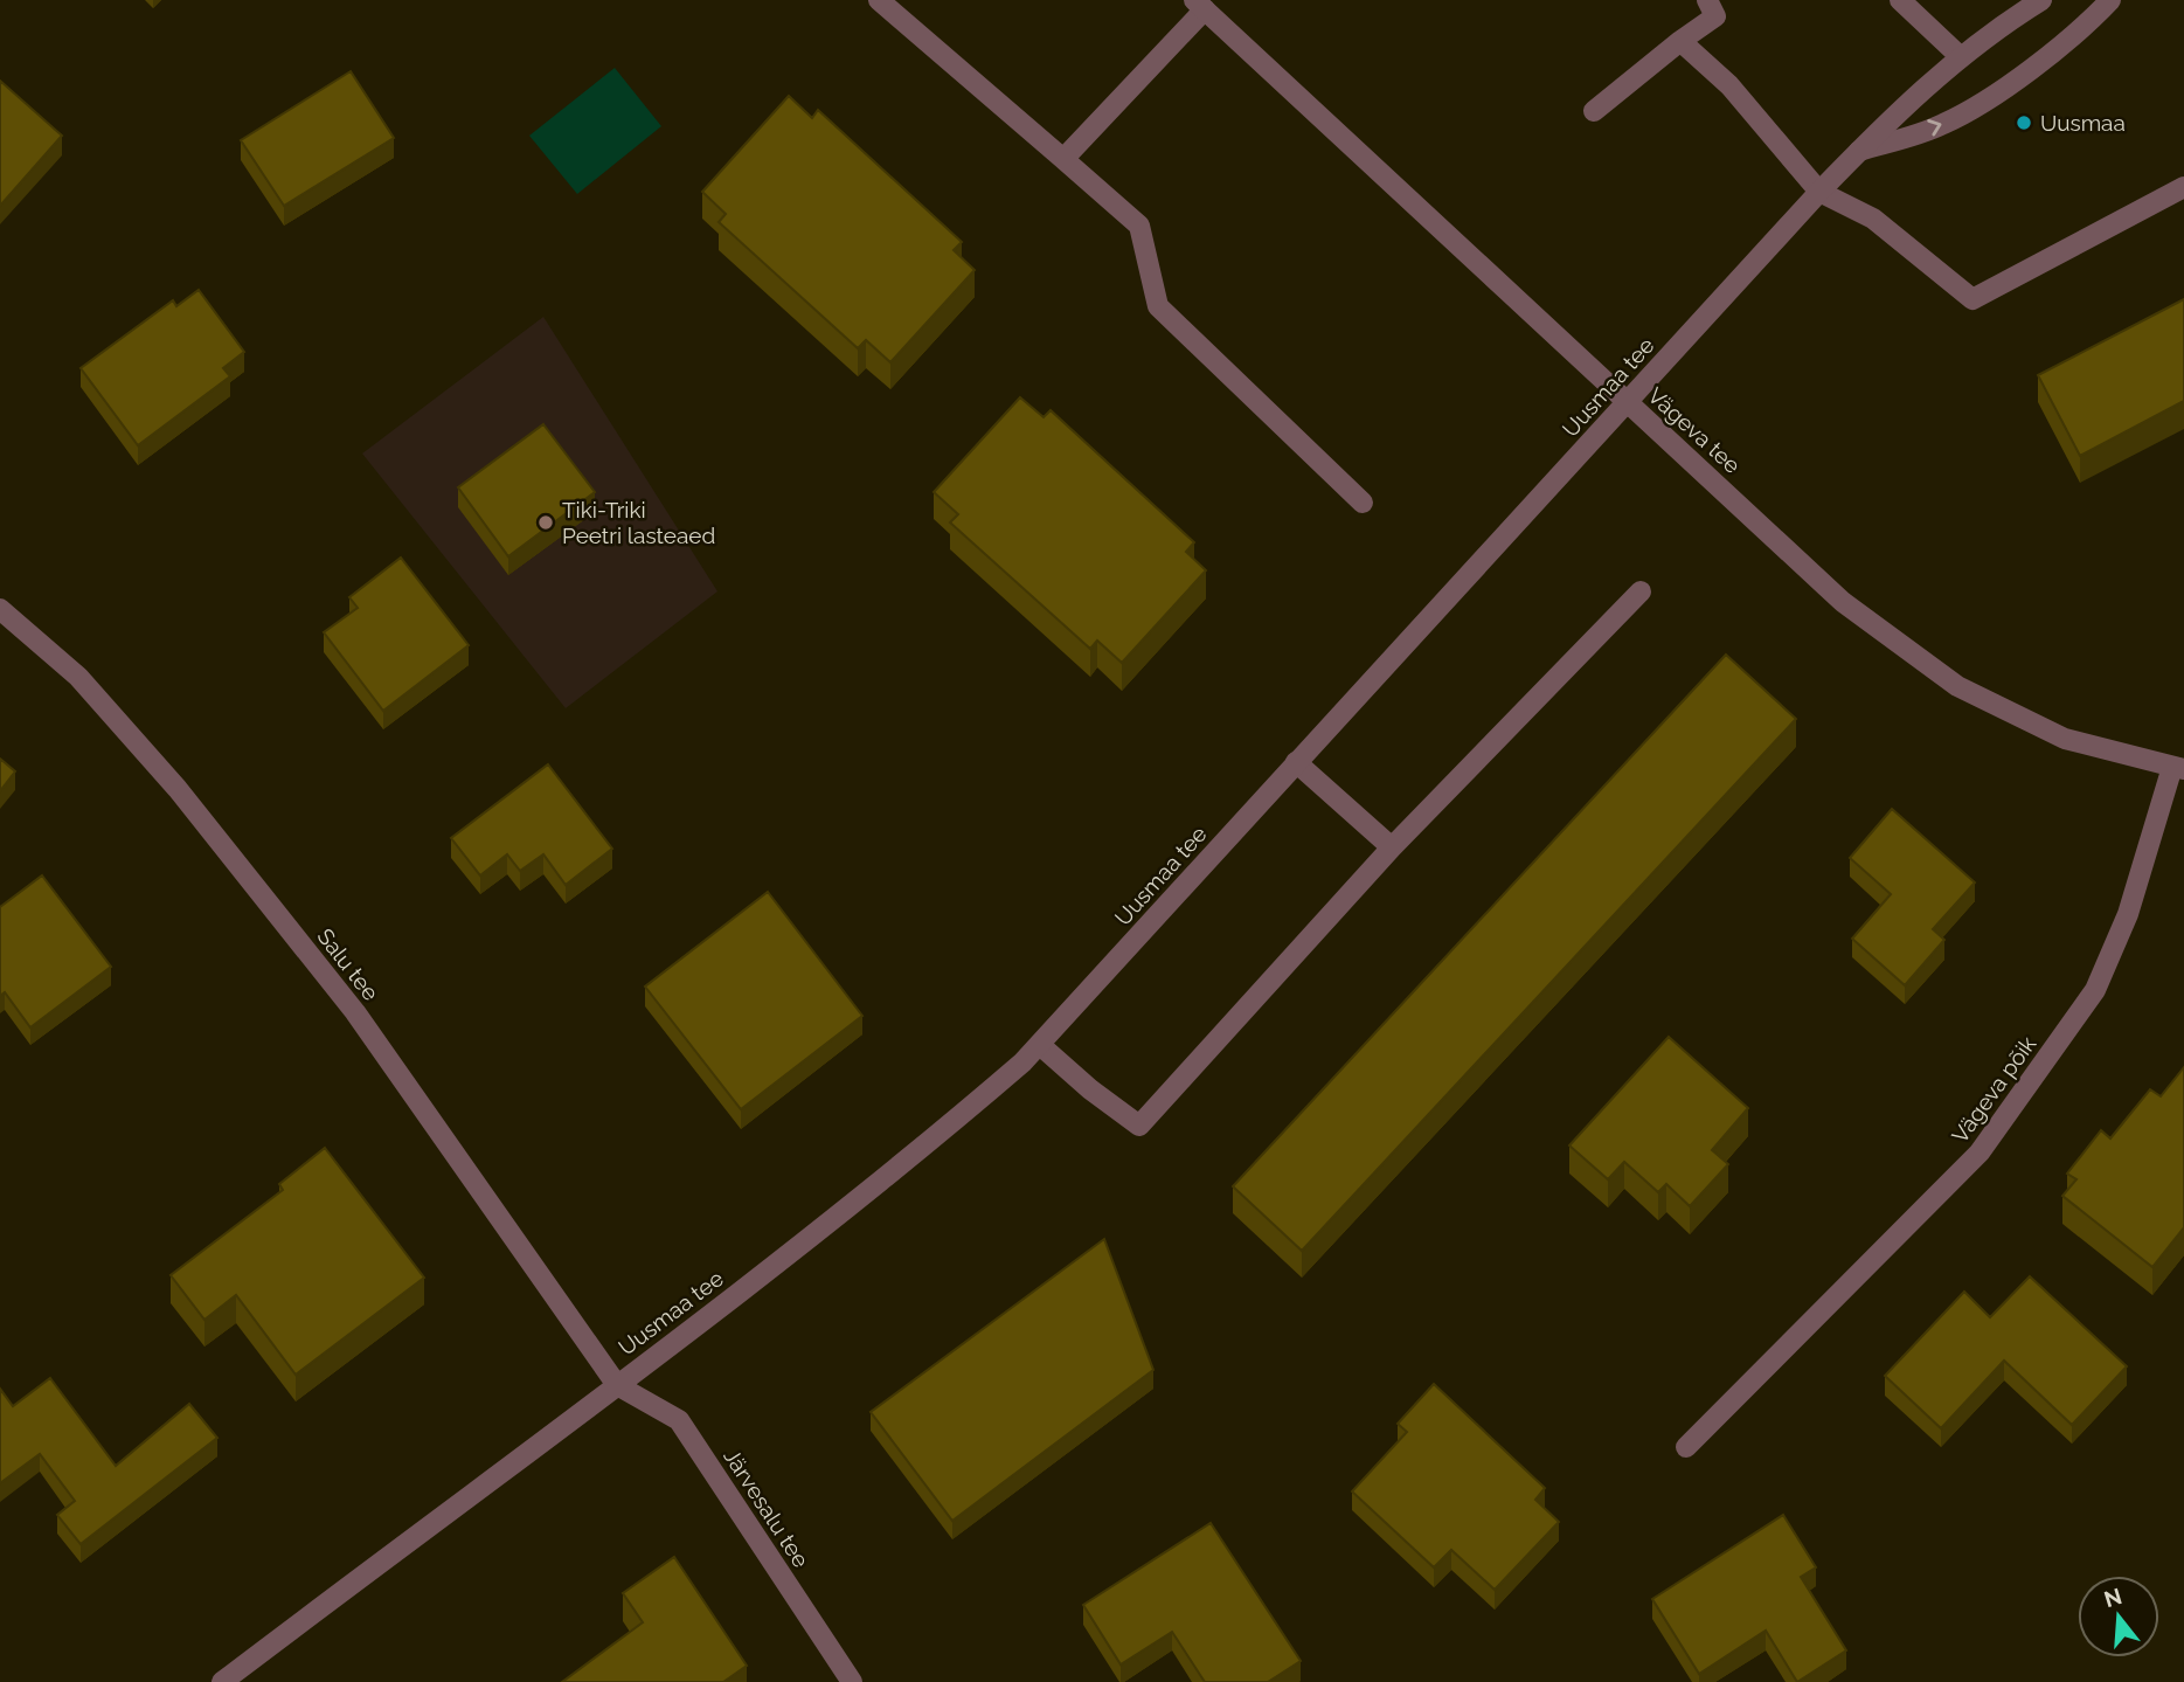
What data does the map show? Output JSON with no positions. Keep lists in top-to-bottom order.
{
  "streets": {
    "street": [
      "Uusmaa tee",
      "Vägeva tee",
      "Salu tee",
      "Vägeva põik",
      "Järvesalu tee"
    ]
  },
  "crossings": [
    ["Uusmaa tee", "Vägeva tee"],
    ["Uusmaa tee", "Salu tee"],
    ["Uusmaa tee", "Järvesalu tee"],
    ["Vägeva tee", "Vägeva põik"],
    ["Salu tee", "Järvesalu tee"]
  ],
  "places": ["Uusmaa", "Tiki-Triki Peetri lasteaed"],
  "north": "top"
}
